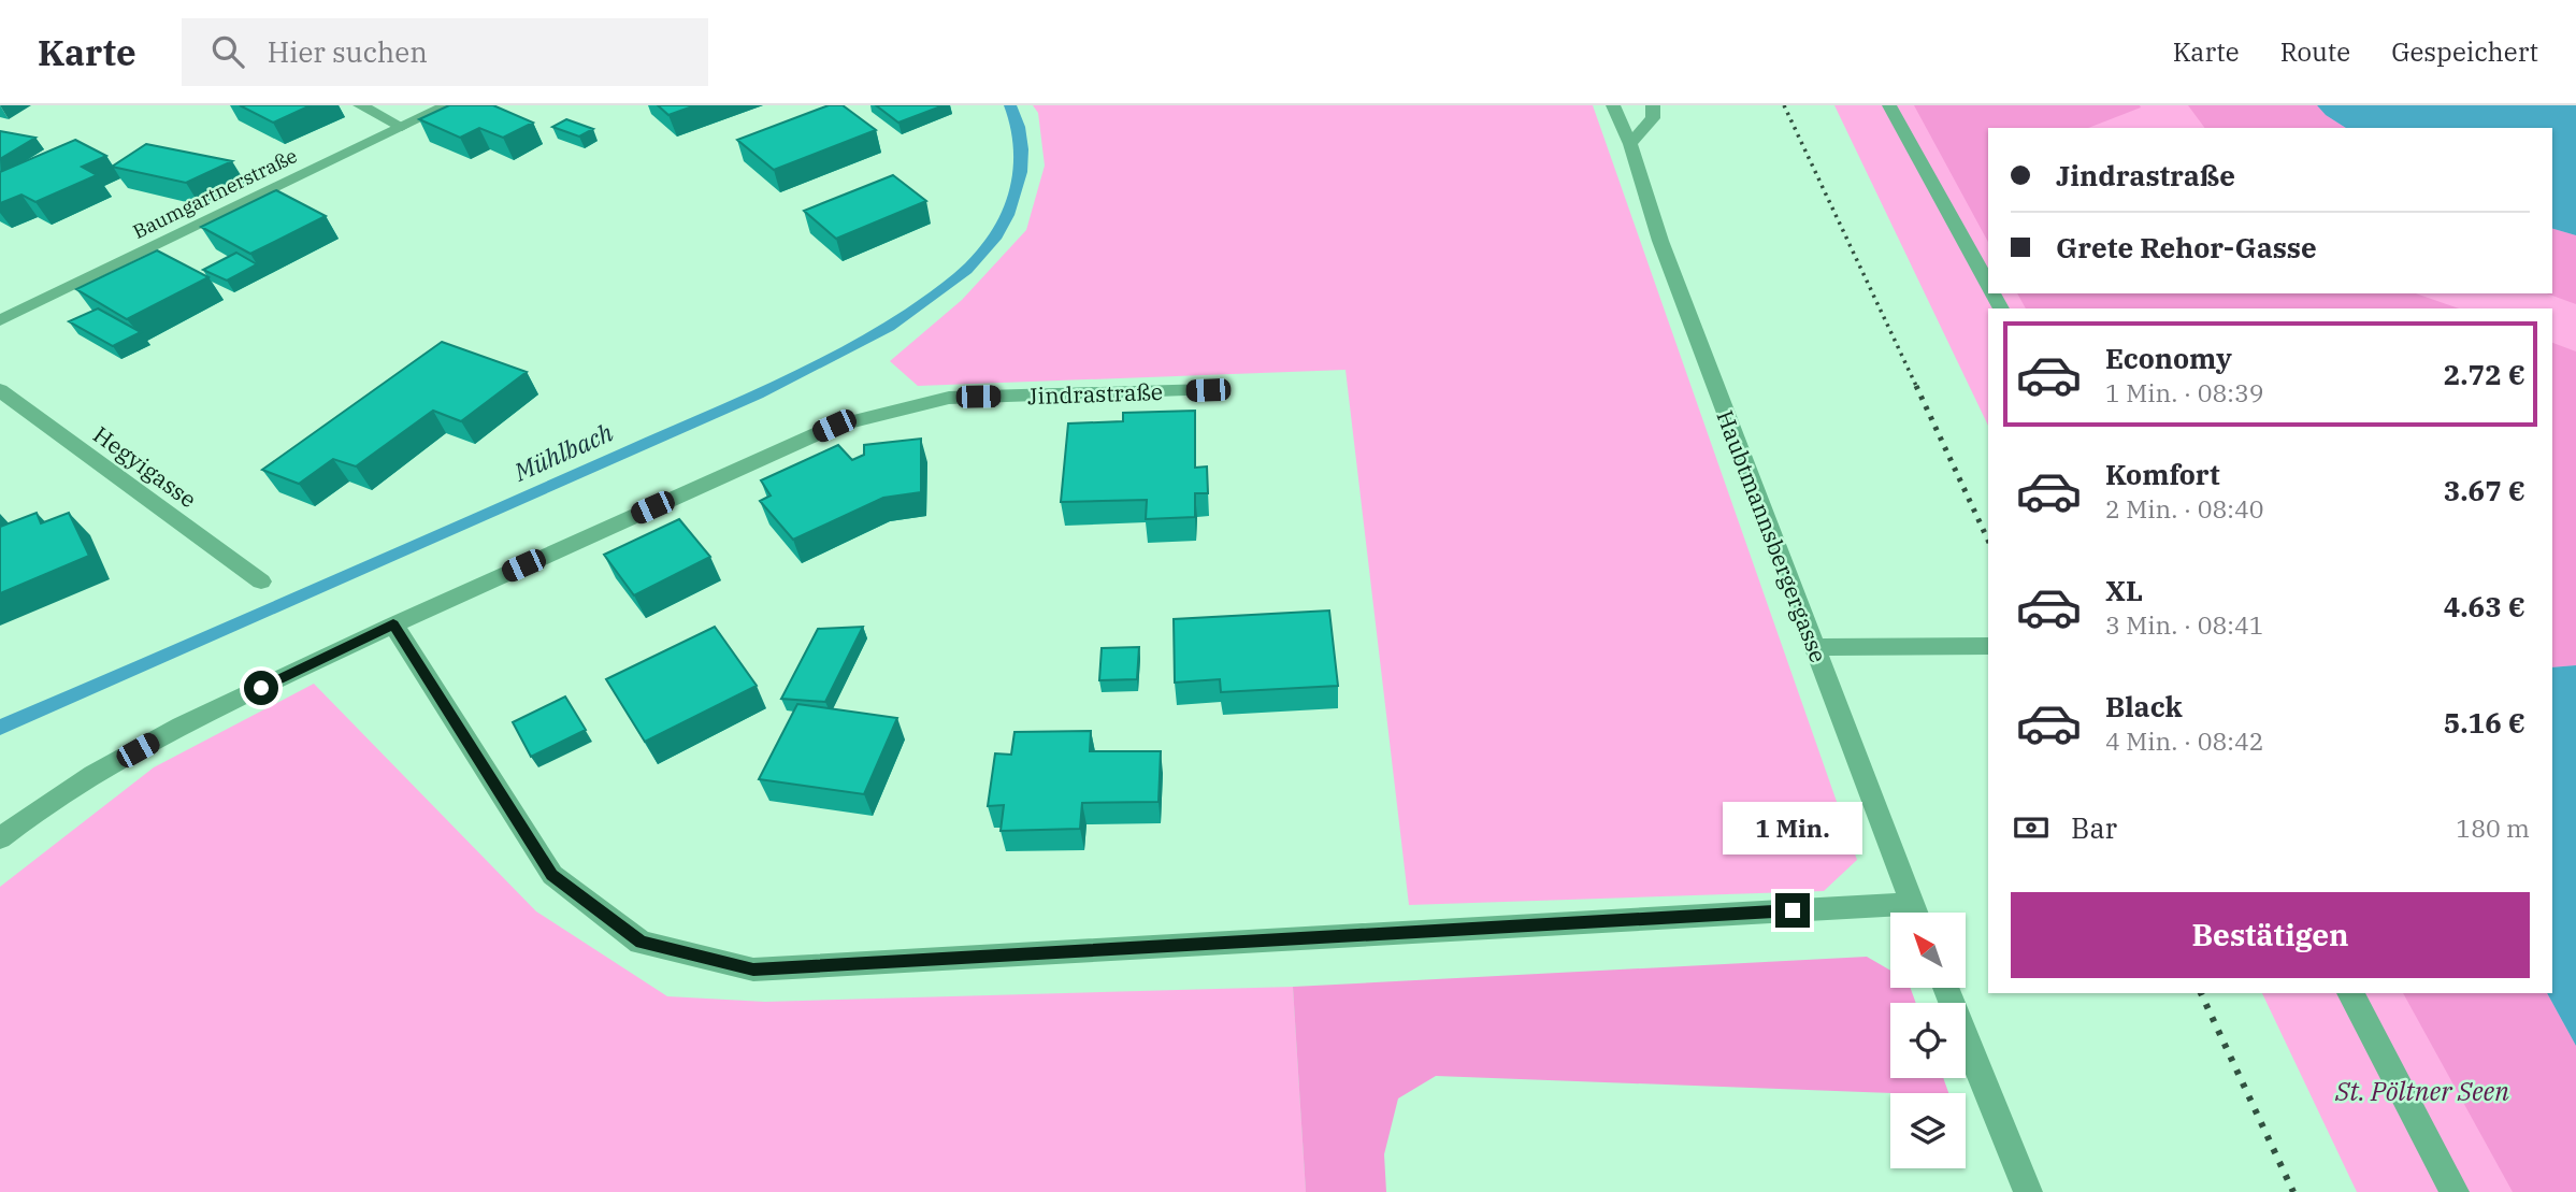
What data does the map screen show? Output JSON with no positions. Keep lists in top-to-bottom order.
{
  "streets": {
    "street": [
      "Baumgartnerstraße",
      "Jindrastraße",
      "Hegyigasse",
      "Haubtmannsbergergasse"
    ]
  },
  "water": ["Mühlbach"],
  "parks": ["St. Pöltner Seen"],
  "north": "top left",
  "page": {
    "header": "Karte",
    "search": "Hier suchen",
    "nav": ["Karte", "Route", "Gespeichert"],
    "banner": ["Jindrastraße", "Grete Rehor-Gasse"],
    "list": [
      {
        "name": "Economy",
        "note": "1 Min. · 08:39",
        "value": "2.72 €"
      },
      {
        "name": "Komfort",
        "note": "2 Min. · 08:40",
        "value": "3.67 €"
      },
      {
        "name": "XL",
        "note": "3 Min. · 08:41",
        "value": "4.63 €"
      },
      {
        "name": "Black",
        "note": "4 Min. · 08:42",
        "value": "5.16 €"
      }
    ],
    "pay": ["Bar", "180 m"],
    "bubble": "1 Min.",
    "buttons": "Bestätigen"
  }
}
